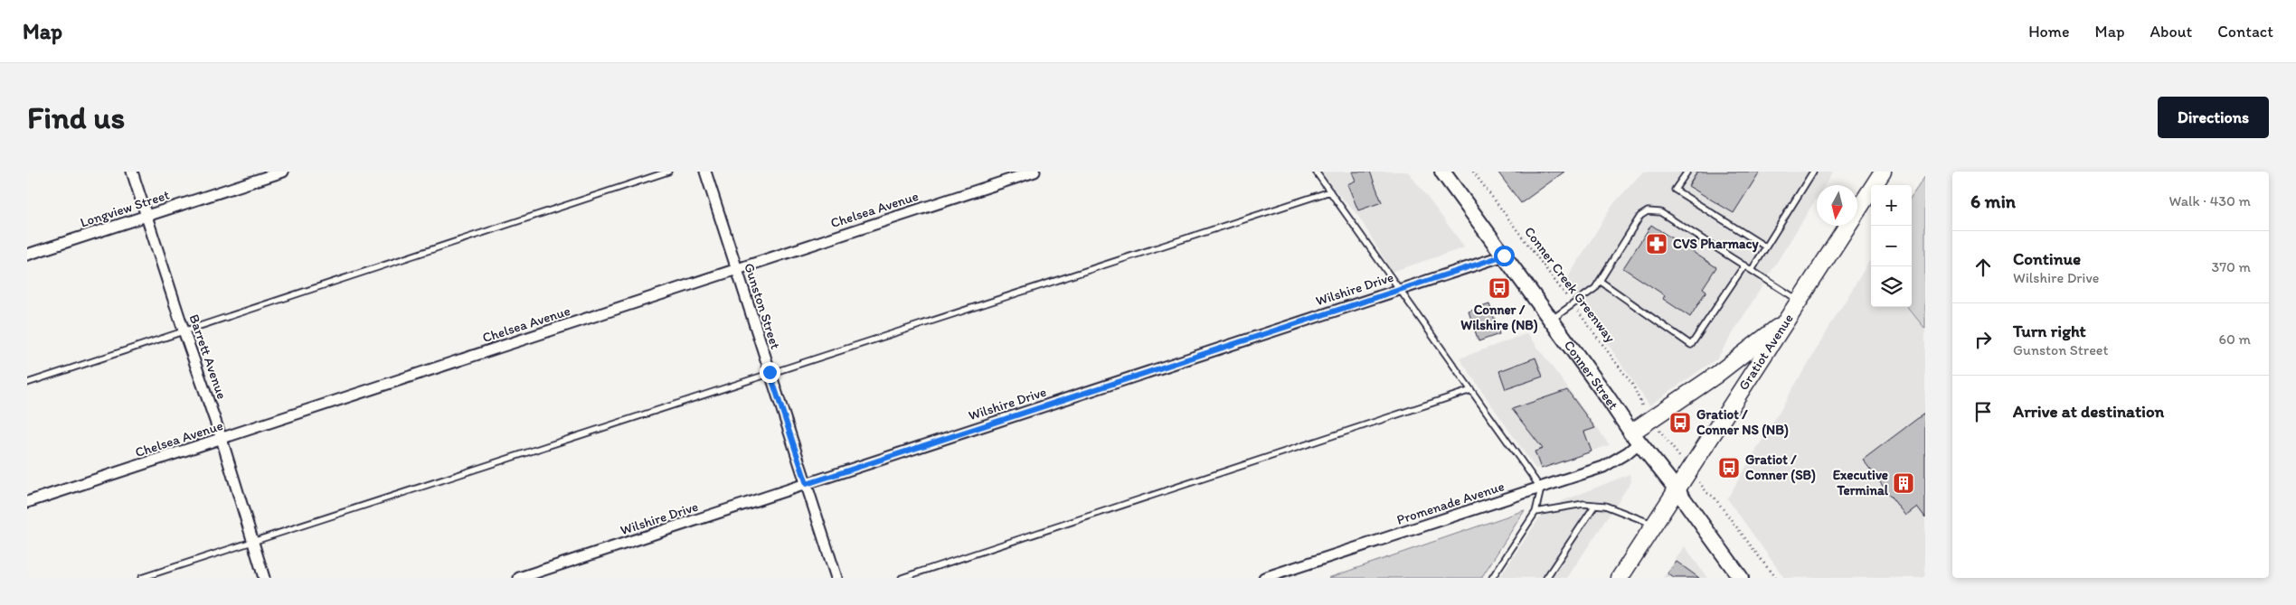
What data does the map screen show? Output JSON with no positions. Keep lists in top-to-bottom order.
{
  "streets": {
    "main road": ["Gratiot Avenue", "Conner Street"],
    "street": [
      "Longview Street",
      "Chelsea Avenue",
      "Wilshire Drive",
      "Gunston Street",
      "Barrett Avenue",
      "Promenade Avenue"
    ],
    "path": ["Conner Creek Greenway"]
  },
  "crossings": [
    ["Longview Street", "Barrett Avenue"],
    ["Chelsea Avenue", "Gunston Street"],
    ["Chelsea Avenue", "Barrett Avenue"],
    ["Wilshire Drive", "Gunston Street"],
    ["Wilshire Drive", "Conner Street"],
    ["Gratiot Avenue", "Conner Street"],
    ["Conner Street", "Promenade Avenue"]
  ],
  "places": {
    "pharmacy": ["CVS Pharmacy"],
    "bus stop": ["Conner / Wilshire (NB)", "Gratiot / Conner NS (NB)", "Gratiot / Conner (SB)"],
    "building": ["Executive Terminal"]
  },
  "north": "bottom",
  "page": {
    "header": "Map",
    "nav": [
      "Home",
      "Map",
      "About",
      "Contact"
    ],
    "buttons": "Directions",
    "title": "Find us",
    "heading": ["6 min", "Walk · 430 m"],
    "map_buttons": ["+", "−"],
    "list": [
      ["Continue", "Wilshire Drive", "370 m"],
      ["Turn right", "Gunston Street", "60 m"],
      "Arrive at destination"
    ]
  }
}
